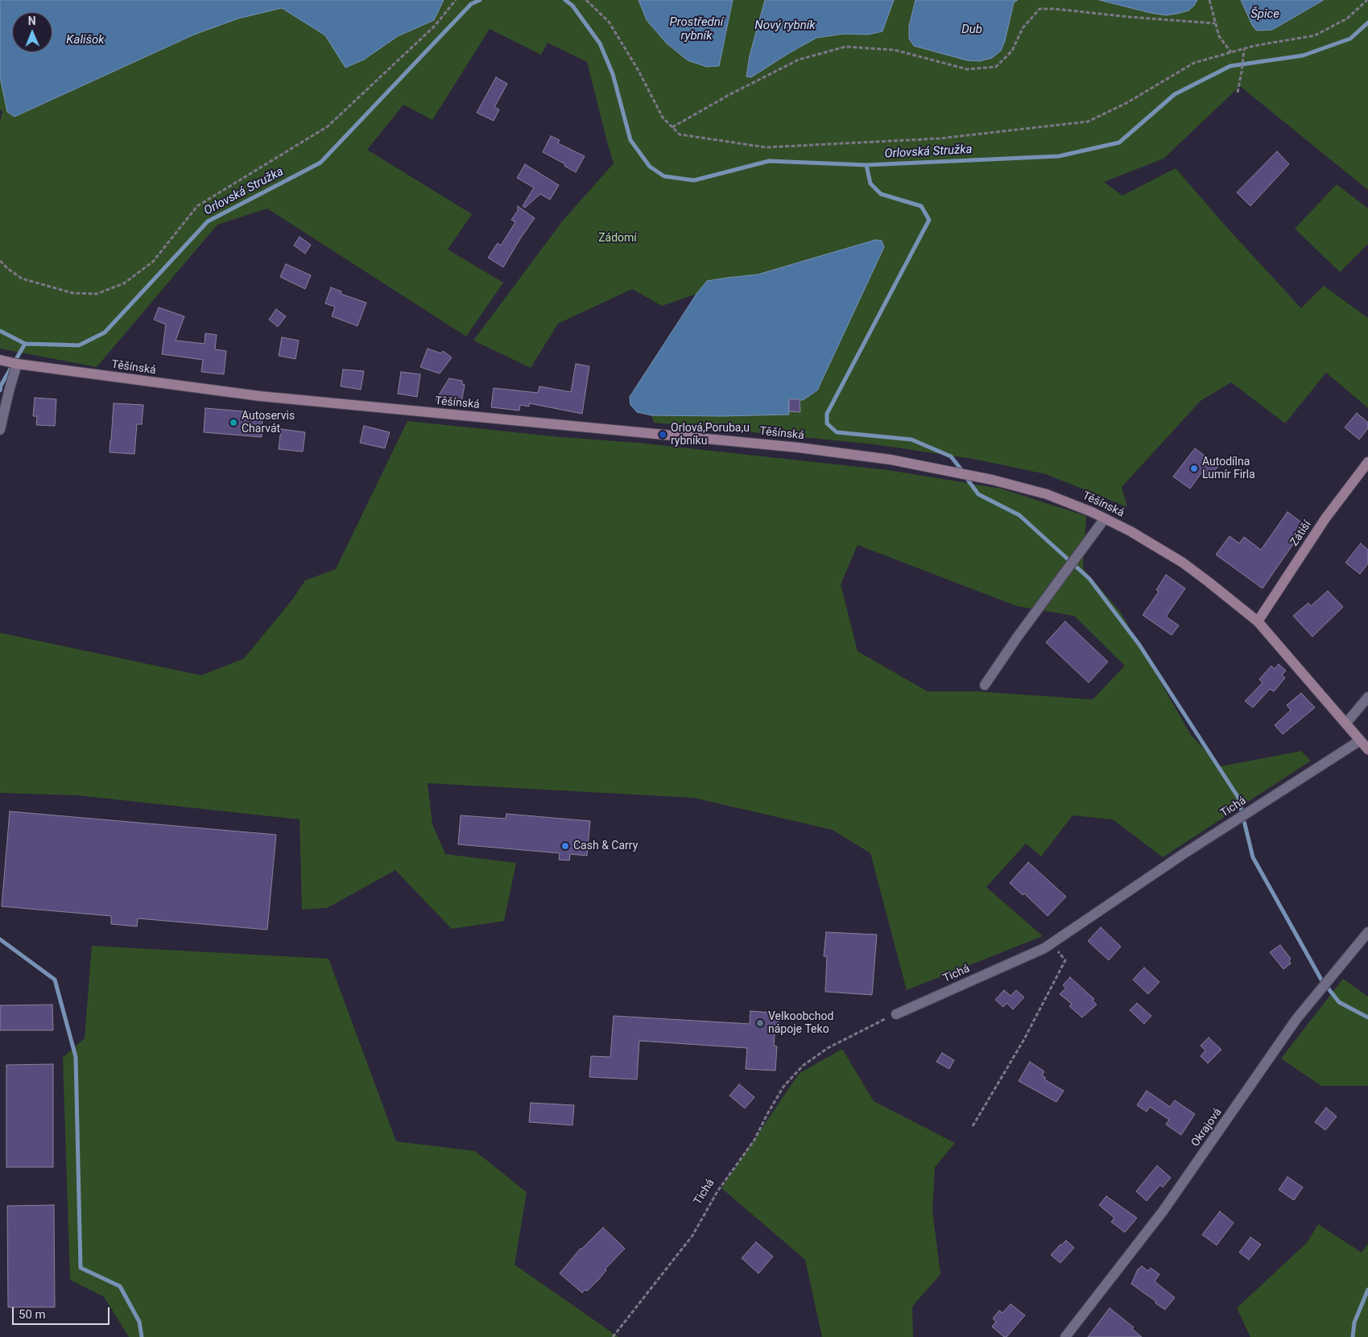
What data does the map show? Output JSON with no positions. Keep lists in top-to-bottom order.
{
  "streets": {
    "main road": ["Těšínská", "Zátiší"],
    "street": ["Tichá", "Okrajová"]
  },
  "crossings": [
    ["Těšínská", "Zátiší"],
    ["Těšínská", "Tichá"]
  ],
  "water": [
    "Špice",
    "Prostřední rybník",
    "Nový rybník",
    "Dub",
    "Kališok",
    "Orlovská Stružka"
  ],
  "parks": ["Zádomí"],
  "places": [
    "Autoservis Charvát",
    "Orlová,Poruba,u rybníku",
    "Autodílna Lumír Firla",
    "Cash & Carry",
    "Velkoobchod nápoje Teko"
  ],
  "scale_bar": "50 m",
  "north": "top"
}
